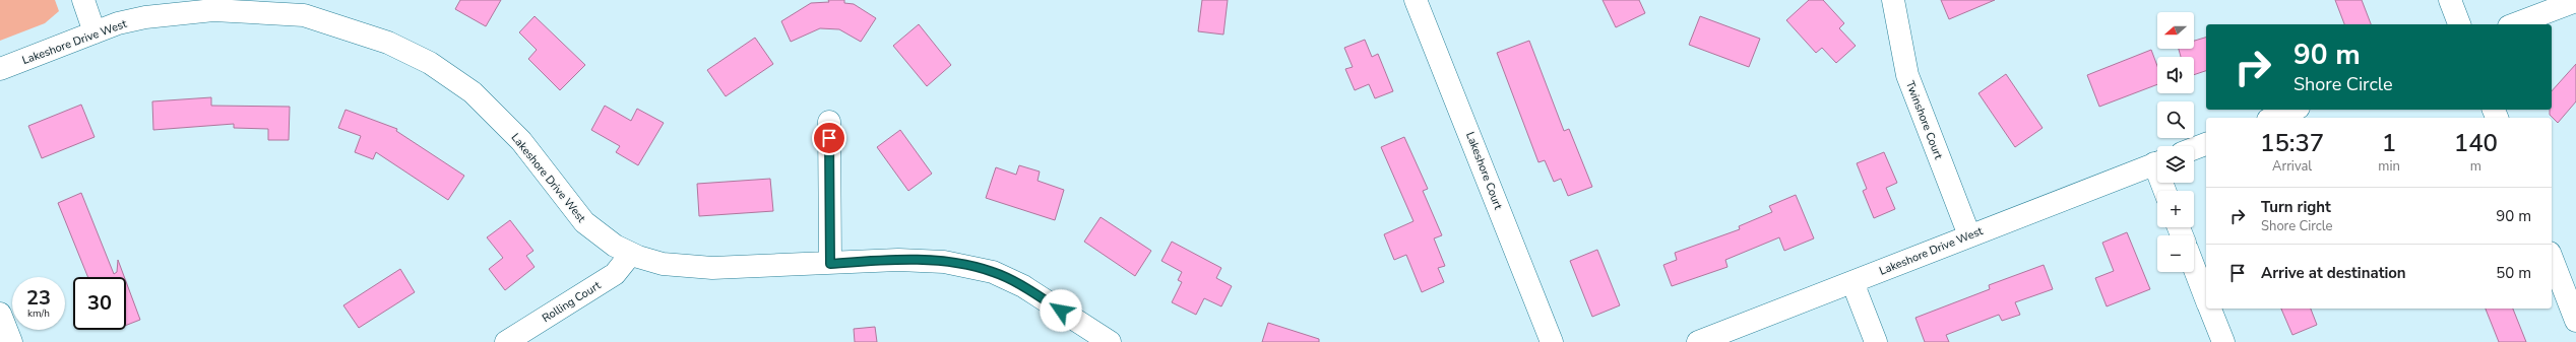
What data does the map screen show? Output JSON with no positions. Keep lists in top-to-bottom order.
{
  "streets": {
    "street": [
      "Lakeshore Drive West",
      "Twinshore Court",
      "Lakeshore Court",
      "Rolling Court"
    ]
  },
  "crossings": [
    ["Lakeshore Drive West", "Twinshore Court"],
    ["Lakeshore Drive West", "Rolling Court"]
  ],
  "north": "left",
  "page": {
    "map_buttons": ["+", "−"],
    "turn": ["90 m", "Shore Circle"],
    "eta": [
      "15:37",
      "Arrival",
      "1",
      "min",
      "140",
      "m"
    ],
    "list": [
      {
        "name": "Turn right",
        "note": "Shore Circle",
        "value": "90 m"
      },
      {
        "name": "Arrive at destination",
        "value": "50 m"
      }
    ],
    "speed": "23 km/h",
    "limit": "30"
  }
}
